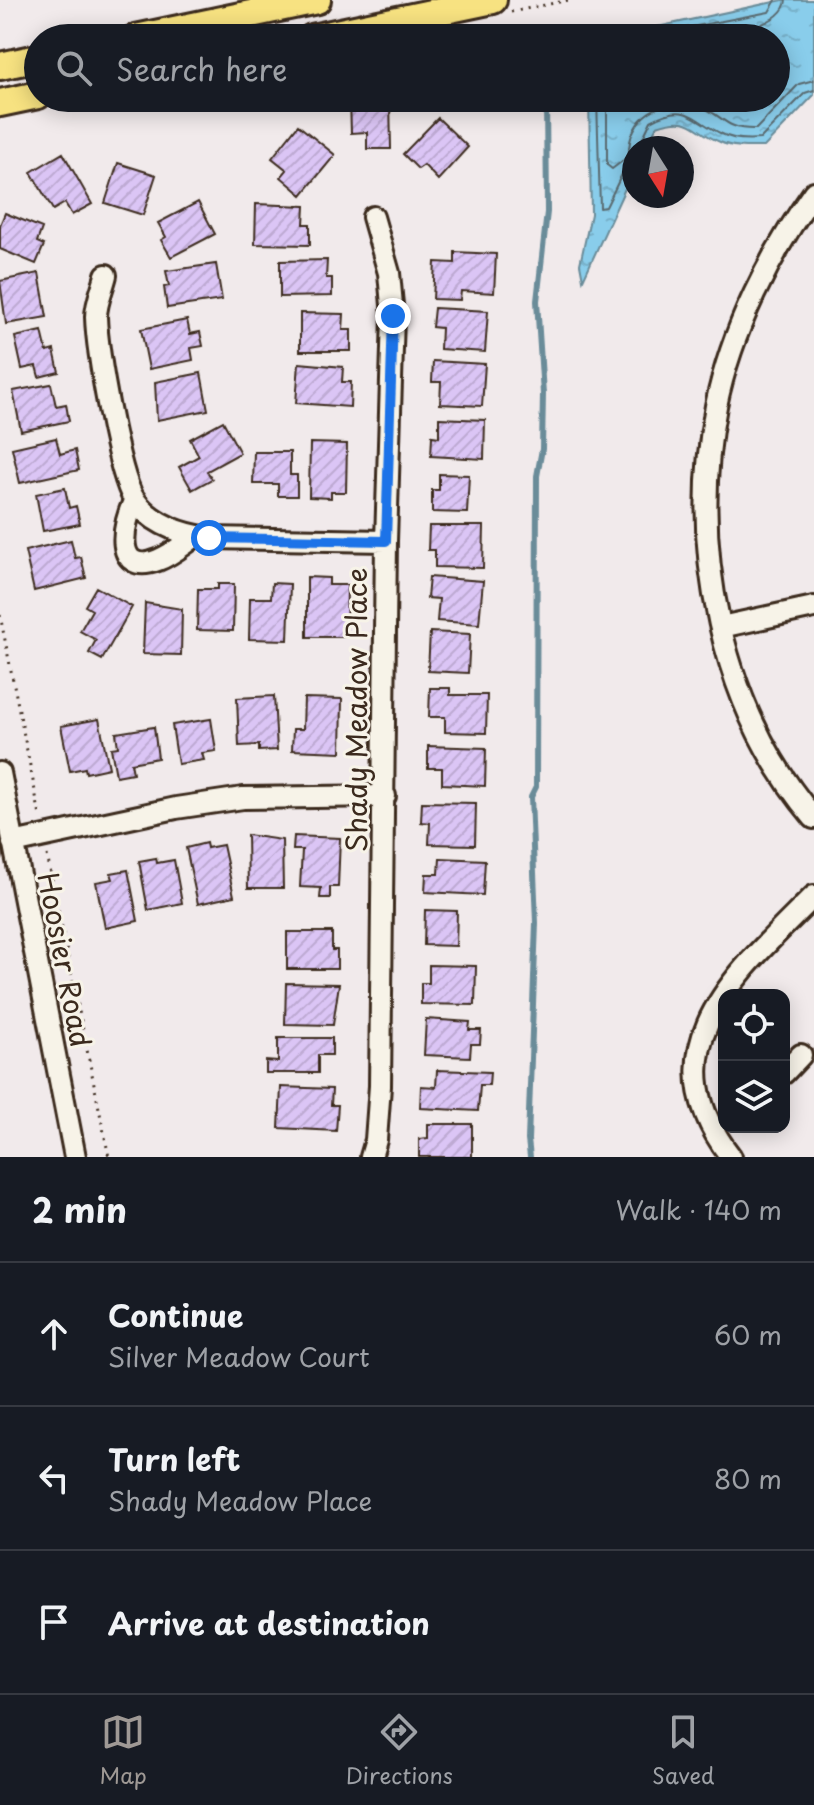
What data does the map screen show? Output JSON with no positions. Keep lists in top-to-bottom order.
{
  "streets": {
    "street": ["Shady Meadow Place", "Hoosier Road"]
  },
  "north": "bottom",
  "page": {
    "search": "Search here",
    "heading": ["2 min", "Walk · 140 m"],
    "list": [
      ["Continue", "Silver Meadow Court", "60 m"],
      ["Turn left", "Shady Meadow Place", "80 m"],
      "Arrive at destination"
    ],
    "nav": ["Map", "Directions", "Saved"]
  }
}
